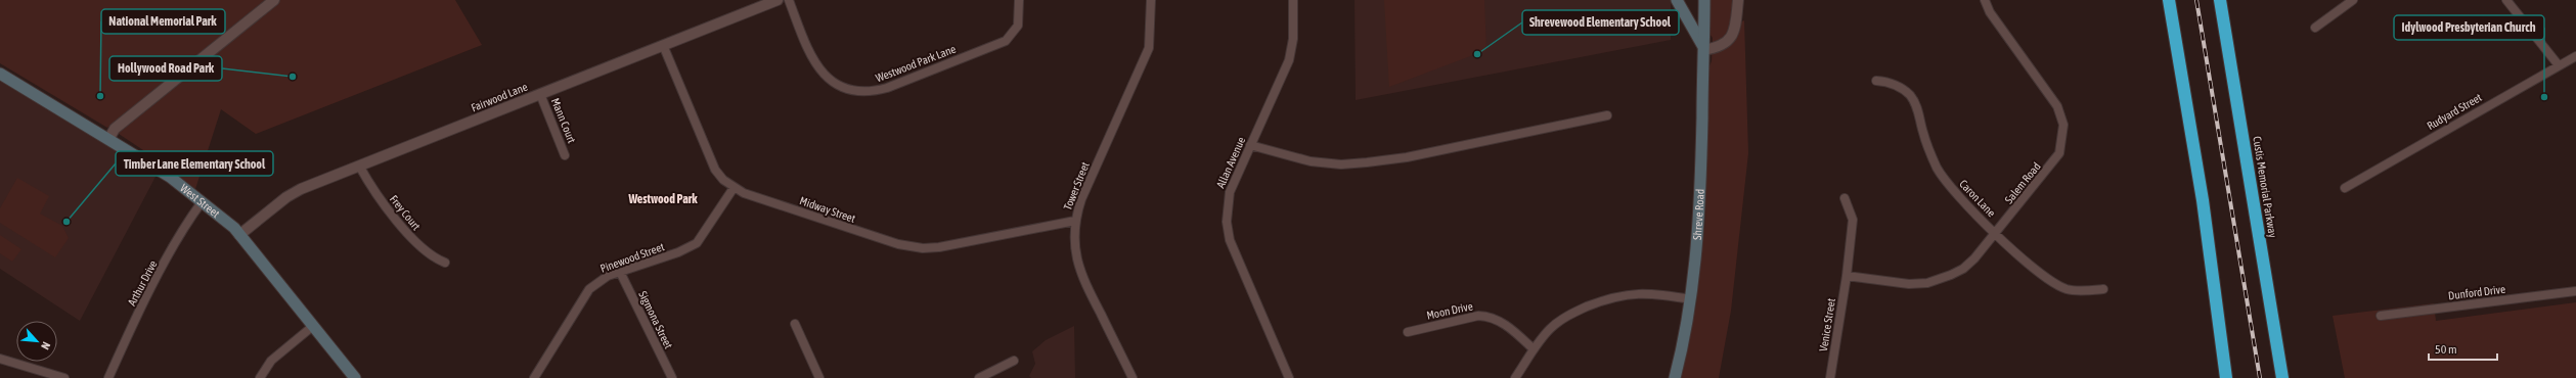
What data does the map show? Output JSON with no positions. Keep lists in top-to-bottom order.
{
  "streets": {
    "highway": ["Custis Memorial Parkway"],
    "main road": ["West Street", "Shreve Road"],
    "street": [
      "Westwood Park Lane",
      "Fairwood Lane",
      "Rudyard Street",
      "Mann Court",
      "Allan Avenue",
      "Salem Road",
      "Tower Street",
      "Caron Lane",
      "Midway Street",
      "Frey Court",
      "Pinewood Street",
      "Arthur Drive",
      "Dunford Drive",
      "Moon Drive",
      "Sigmona Street",
      "Venice Street"
    ]
  },
  "crossings": [
    ["Fairwood Lane", "Mann Court"],
    ["Fairwood Lane", "West Street"],
    ["Fairwood Lane", "Midway Street"],
    ["Fairwood Lane", "Frey Court"],
    ["Salem Road", "Caron Lane"],
    ["Salem Road", "Venice Street"],
    ["Tower Street", "Midway Street"],
    ["West Street", "Arthur Drive"],
    ["Midway Street", "Pinewood Street"],
    ["Pinewood Street", "Sigmona Street"]
  ],
  "districts": ["Westwood Park"],
  "places": [
    "Shrevewood Elementary School",
    "Hollywood Road Park",
    "National Memorial Park",
    "Idylwood Presbyterian Church",
    "Timber Lane Elementary School"
  ],
  "scale_bar": "50 m",
  "north": "bottom right"
}
